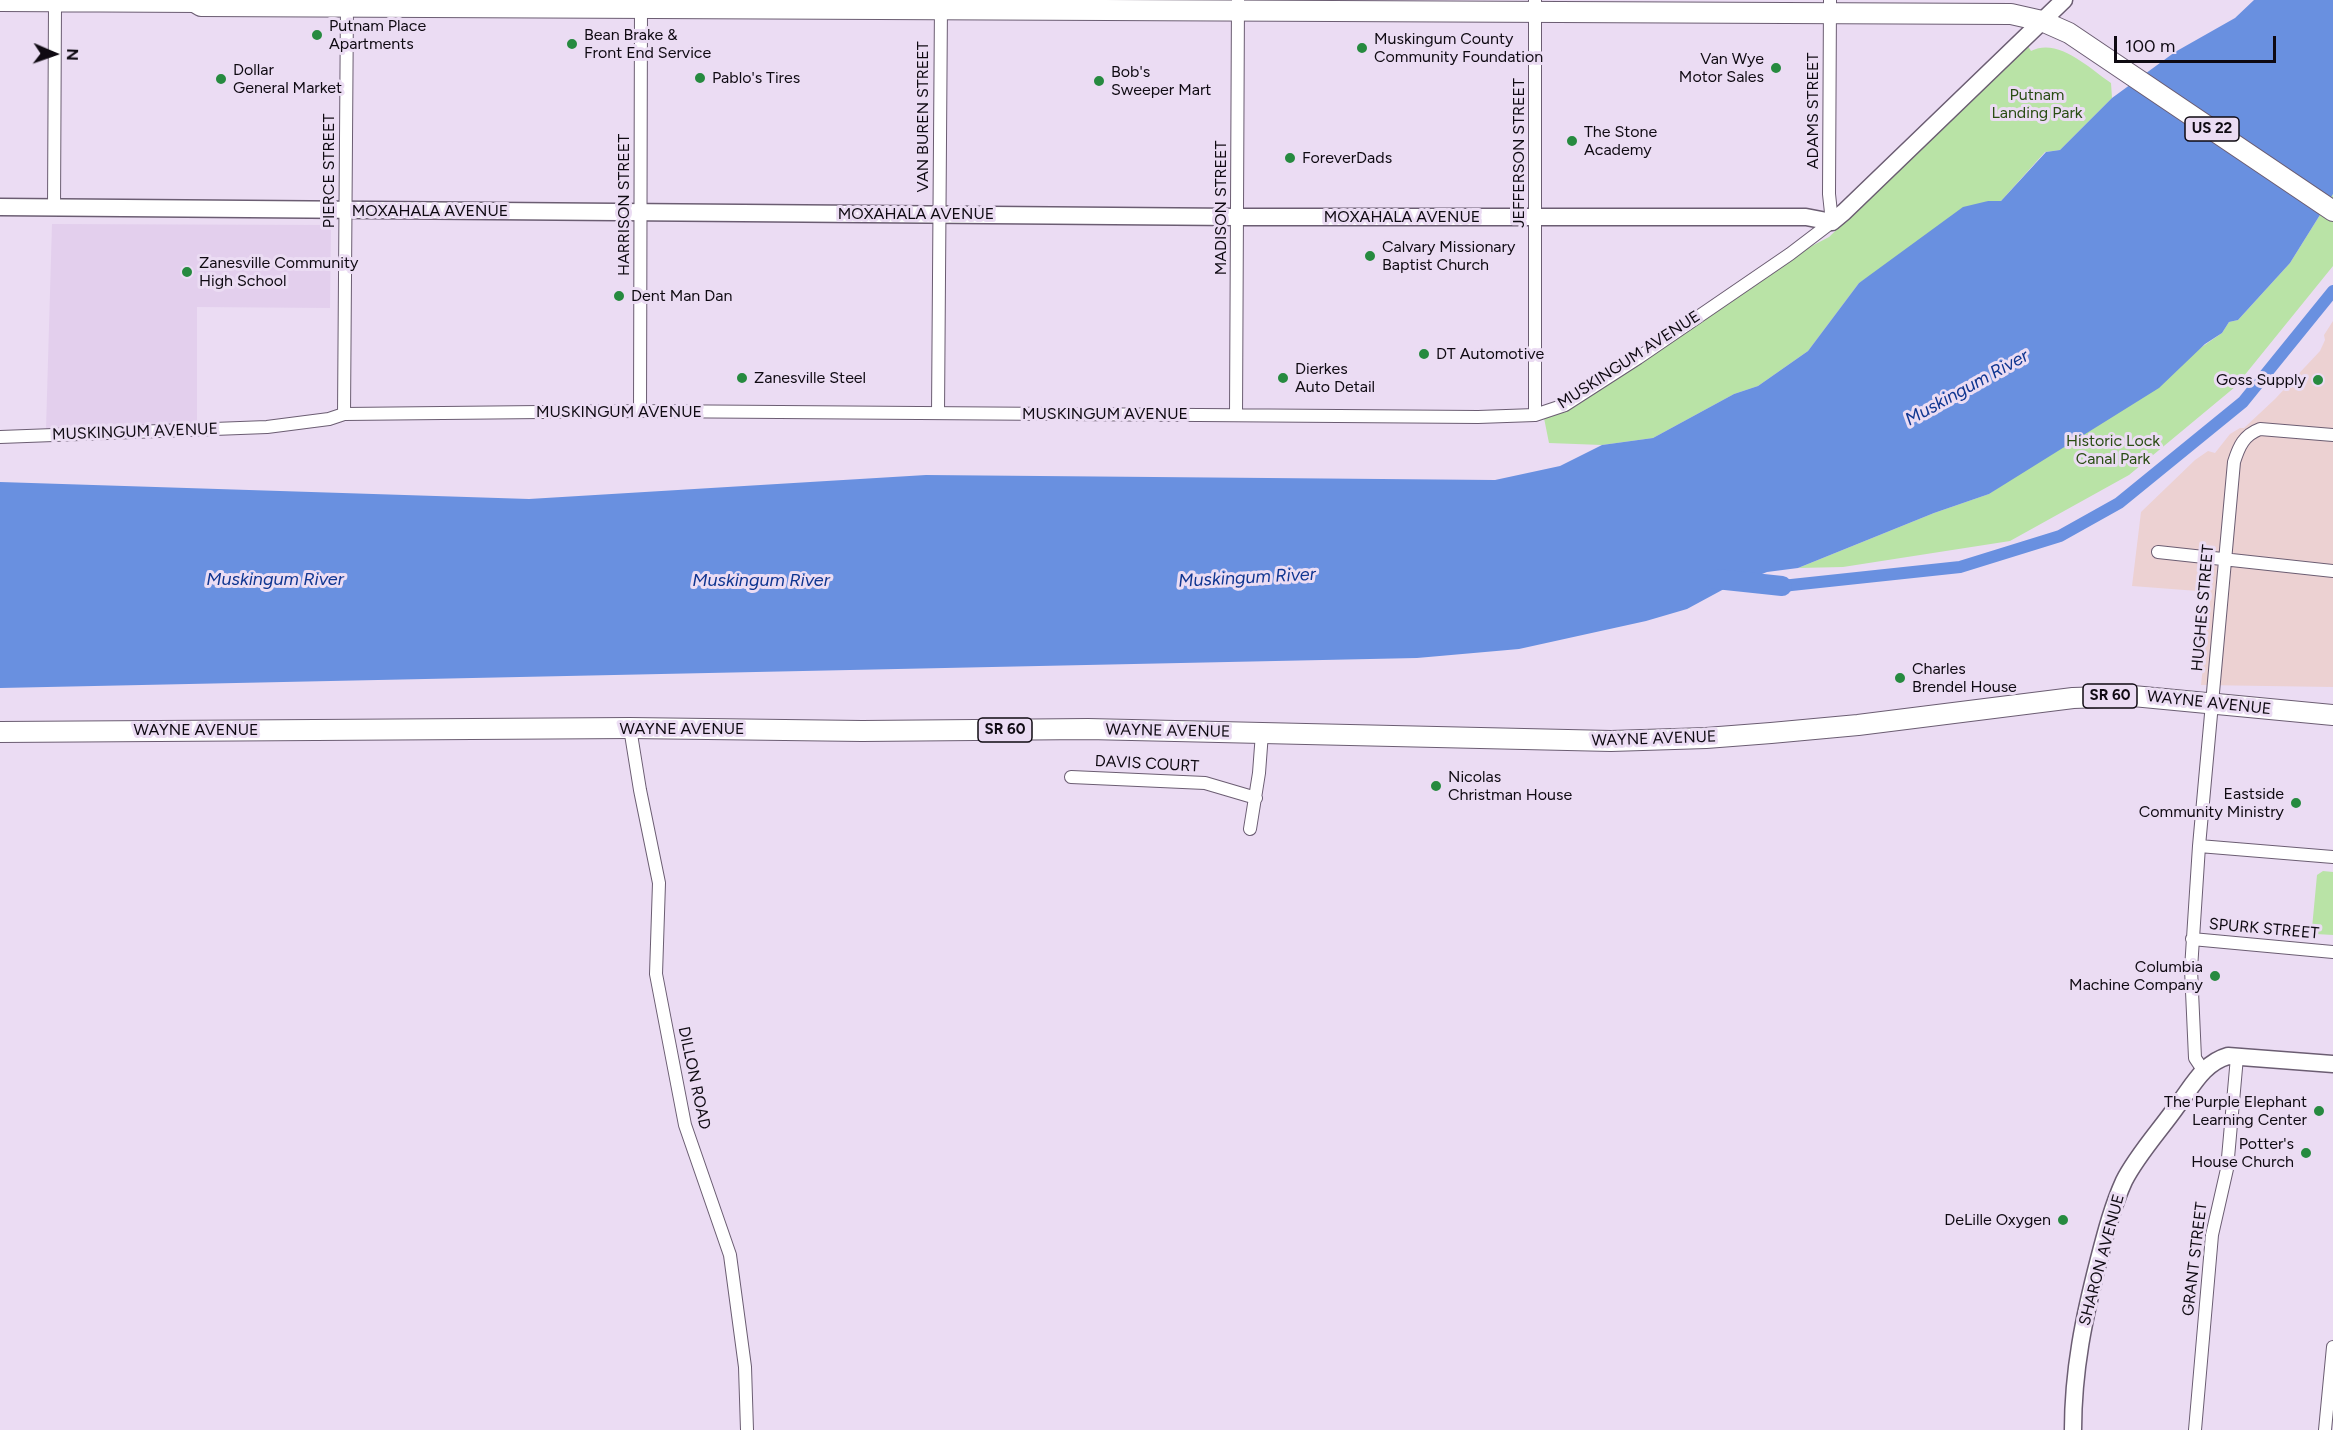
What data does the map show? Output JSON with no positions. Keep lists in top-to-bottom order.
{
  "streets": {
    "main road": ["US 22", "SR 60", "WAYNE AVENUE"],
    "street": [
      "ADAMS STREET",
      "VAN BUREN STREET",
      "JEFFERSON STREET",
      "PIERCE STREET",
      "HARRISON STREET",
      "MADISON STREET",
      "MOXAHALA AVENUE",
      "MUSKINGUM AVENUE",
      "HUGHES STREET",
      "DAVIS COURT",
      "SPURK STREET",
      "DILLON ROAD",
      "GRANT STREET",
      "SHARON AVENUE"
    ]
  },
  "crossings": [
    ["ADAMS STREET", "US 22"],
    ["ADAMS STREET", "MOXAHALA AVENUE"],
    ["ADAMS STREET", "MUSKINGUM AVENUE"],
    ["VAN BUREN STREET", "US 22"],
    ["VAN BUREN STREET", "MOXAHALA AVENUE"],
    ["VAN BUREN STREET", "MUSKINGUM AVENUE"],
    ["US 22", "JEFFERSON STREET"],
    ["US 22", "PIERCE STREET"],
    ["US 22", "HARRISON STREET"],
    ["US 22", "MADISON STREET"],
    ["US 22", "MUSKINGUM AVENUE"],
    ["JEFFERSON STREET", "MOXAHALA AVENUE"],
    ["JEFFERSON STREET", "MUSKINGUM AVENUE"],
    ["PIERCE STREET", "MOXAHALA AVENUE"],
    ["PIERCE STREET", "MUSKINGUM AVENUE"],
    ["HARRISON STREET", "MOXAHALA AVENUE"],
    ["HARRISON STREET", "MUSKINGUM AVENUE"],
    ["MADISON STREET", "MOXAHALA AVENUE"],
    ["MADISON STREET", "MUSKINGUM AVENUE"],
    ["MOXAHALA AVENUE", "MUSKINGUM AVENUE"],
    ["HUGHES STREET", "WAYNE AVENUE"],
    ["HUGHES STREET", "SPURK STREET"],
    ["HUGHES STREET", "SHARON AVENUE"],
    ["WAYNE AVENUE", "DILLON ROAD"],
    ["GRANT STREET", "SHARON AVENUE"]
  ],
  "water": ["Muskingum River"],
  "parks": ["Putnam Landing Park", "Historic Lock Canal Park"],
  "places": [
    "Putnam Place Apartments",
    "Bean Brake & Front End Service",
    "Muskingum County Community Foundation",
    "Van Wye Motor Sales",
    "Pablo's Tires",
    "Dollar General Market",
    "Bob's Sweeper Mart",
    "The Stone Academy",
    "ForeverDads",
    "Calvary Missionary Baptist Church",
    "Zanesville Community High School",
    "Dent Man Dan",
    "DT Automotive",
    "Zanesville Steel",
    "Dierkes Auto Detail",
    "Goss Supply",
    "Charles Brendel House",
    "Nicolas Christman House",
    "Eastside Community Ministry",
    "Columbia Machine Company",
    "The Purple Elephant Learning Center",
    "Potter's House Church",
    "DeLille Oxygen"
  ],
  "scale_bar": "100 m",
  "north": "right"
}
